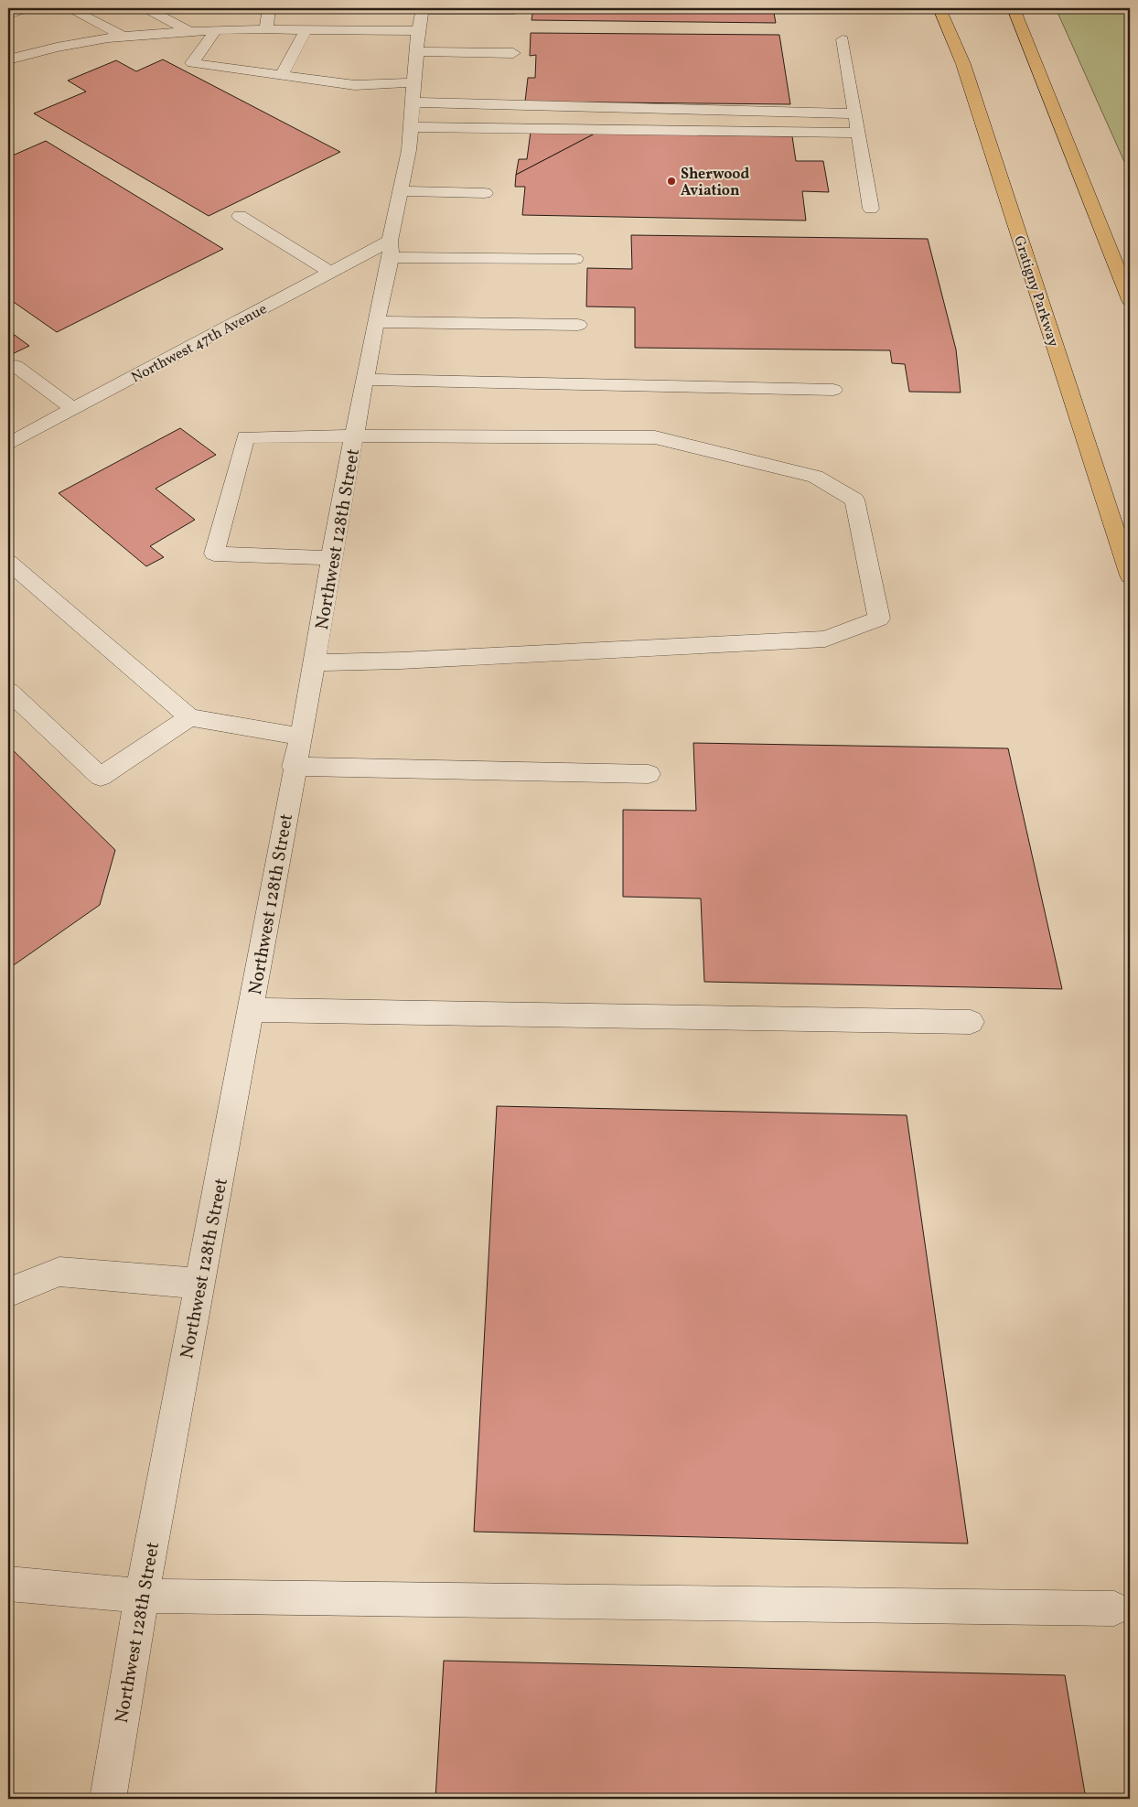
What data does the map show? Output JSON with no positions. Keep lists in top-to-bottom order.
{
  "streets": {
    "highway": ["Gratigny Parkway"],
    "street": ["Northwest 47th Avenue", "Northwest 128th Street"]
  },
  "crossings": [
    ["Northwest 47th Avenue", "Northwest 128th Street"]
  ],
  "places": ["Sherwood Aviation"]
}
